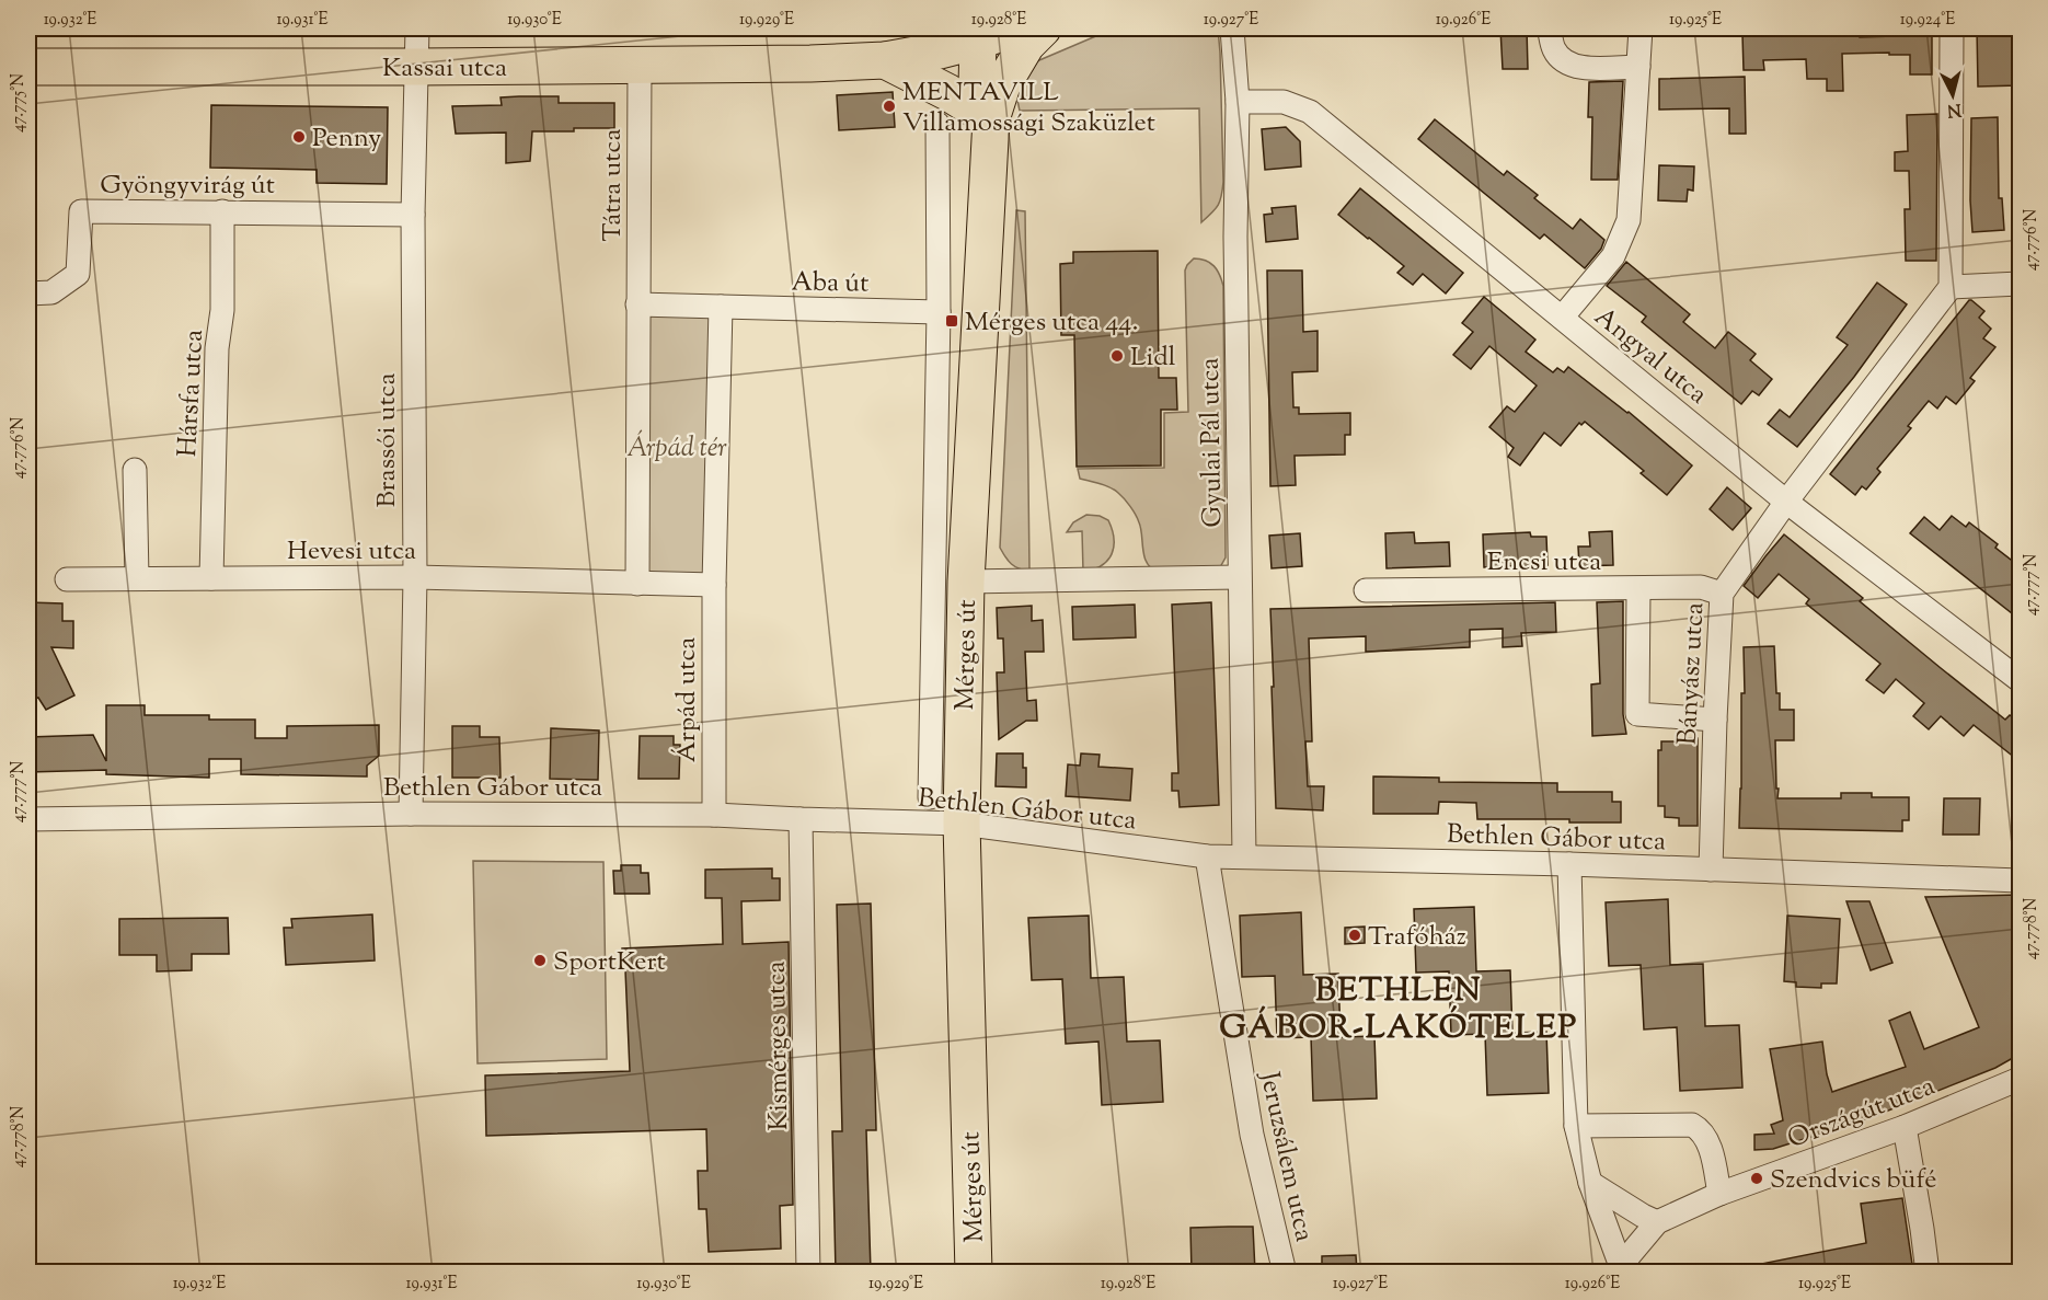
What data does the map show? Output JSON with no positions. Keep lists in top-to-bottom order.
{
  "streets": {
    "main road": ["Kassai utca", "Mérges út"],
    "street": [
      "Gyöngyvirág út",
      "Tátra utca",
      "Aba út",
      "Angyal utca",
      "Hársfa utca",
      "Brassói utca",
      "Gyulai Pál utca",
      "Hevesi utca",
      "Encsi utca",
      "Bányász utca",
      "Árpád utca",
      "Bethlen Gábor utca",
      "Kismérges utca",
      "Országút utca",
      "Jeruzsálem utca"
    ]
  },
  "crossings": [
    ["Kassai utca", "Tátra utca"],
    ["Kassai utca", "Brassói utca"],
    ["Kassai utca", "Mérges út"],
    ["Gyöngyvirág út", "Hársfa utca"],
    ["Gyöngyvirág út", "Brassói utca"],
    ["Aba út", "Mérges út"],
    ["Angyal utca", "Gyulai Pál utca"],
    ["Angyal utca", "Bányász utca"],
    ["Hársfa utca", "Hevesi utca"],
    ["Brassói utca", "Hevesi utca"],
    ["Brassói utca", "Bethlen Gábor utca"],
    ["Gyulai Pál utca", "Bethlen Gábor utca"],
    ["Encsi utca", "Bányász utca"],
    ["Mérges út", "Bethlen Gábor utca"],
    ["Bányász utca", "Bethlen Gábor utca"],
    ["Árpád utca", "Bethlen Gábor utca"],
    ["Bethlen Gábor utca", "Kismérges utca"],
    ["Bethlen Gábor utca", "Országút utca"],
    ["Bethlen Gábor utca", "Jeruzsálem utca"]
  ],
  "districts": ["BETHLEN GÁBOR-LAKÓTELEP"],
  "parks": ["Árpád tér"],
  "places": {
    "other": [
      "MENTAVILL Villamossági Szaküzlet",
      "Penny",
      "Lidl",
      "Trafóház",
      "SportKert",
      "Szendvics büfé"
    ],
    "transit": ["Mérges utca 44."]
  },
  "north": "bottom",
  "coordinates": [
    "19.932°E",
    "19.931°E",
    "19.930°E",
    "19.929°E",
    "19.928°E",
    "19.927°E",
    "19.926°E",
    "19.925°E",
    "19.924°E",
    "47.775°N",
    "47.776°N",
    "47.777°N",
    "47.778°N"
  ]
}
